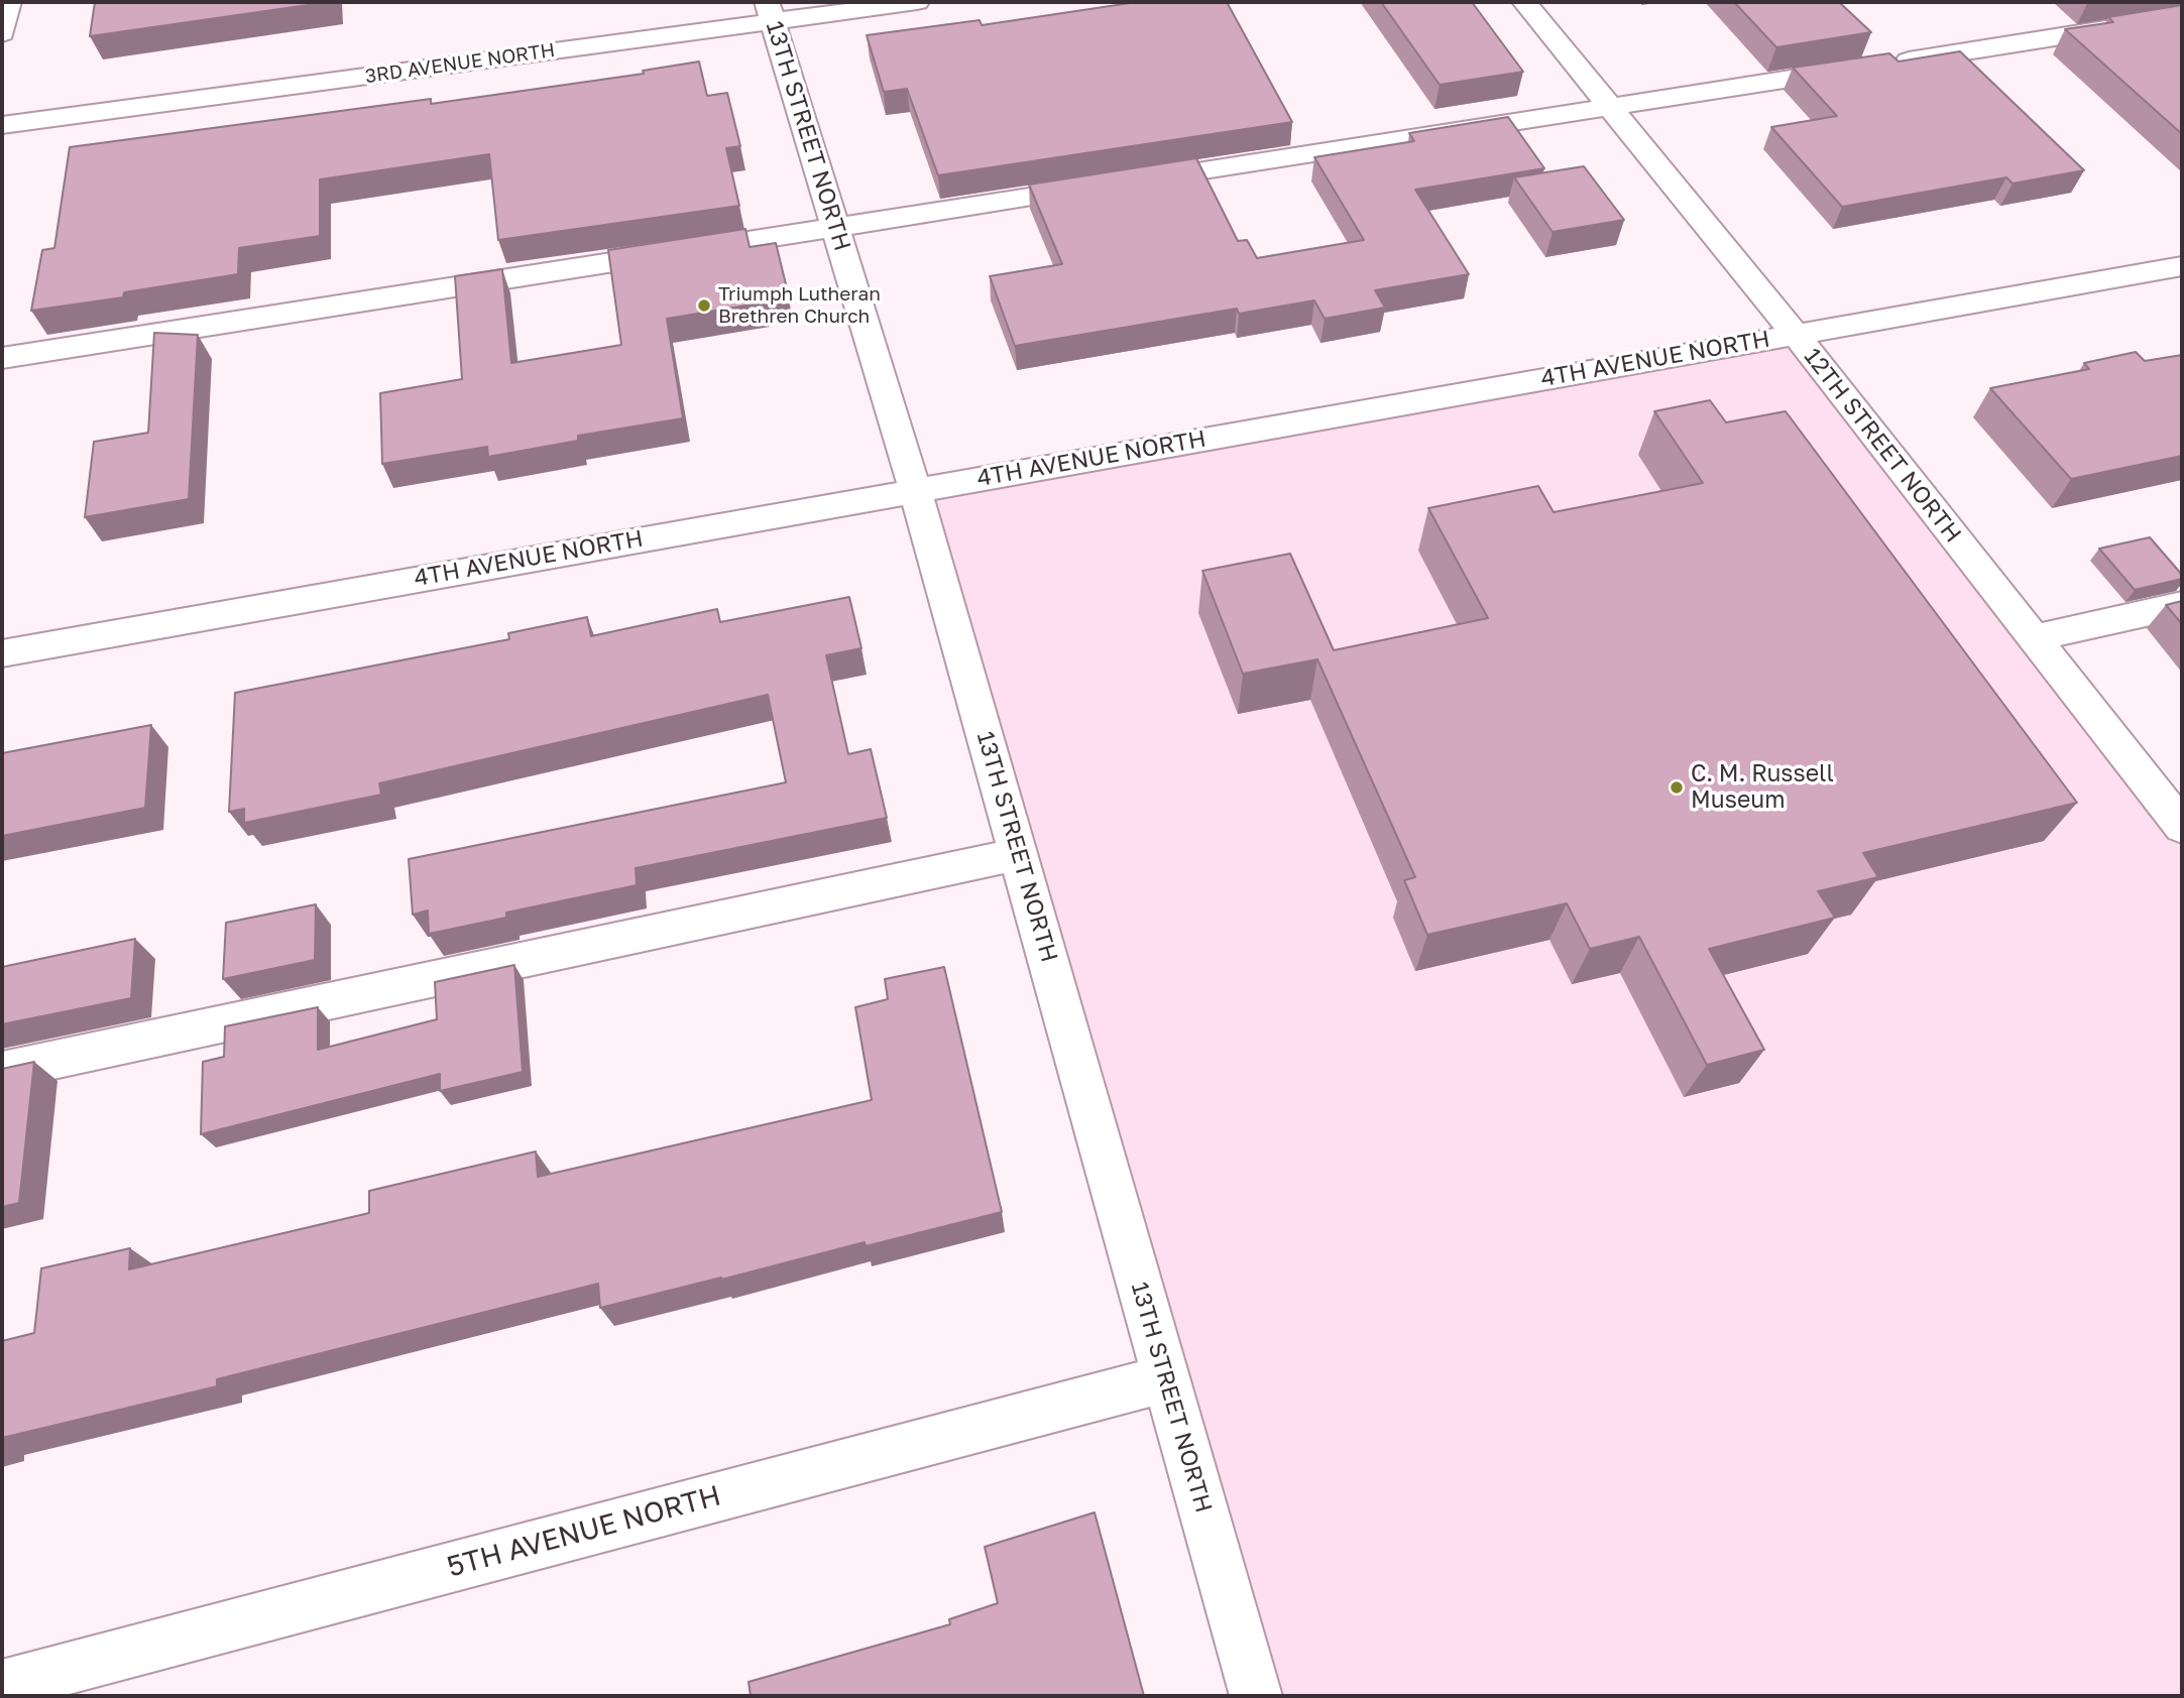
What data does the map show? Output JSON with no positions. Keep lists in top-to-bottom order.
{
  "streets": {
    "street": [
      "3RD AVENUE NORTH",
      "13TH STREET NORTH",
      "4TH AVENUE NORTH",
      "12TH STREET NORTH",
      "5TH AVENUE NORTH"
    ]
  },
  "crossings": [
    ["3RD AVENUE NORTH", "13TH STREET NORTH"],
    ["13TH STREET NORTH", "4TH AVENUE NORTH"],
    ["13TH STREET NORTH", "5TH AVENUE NORTH"],
    ["4TH AVENUE NORTH", "12TH STREET NORTH"]
  ],
  "places": ["Triumph Lutheran Brethren Church", "C. M. Russell Museum"]
}
